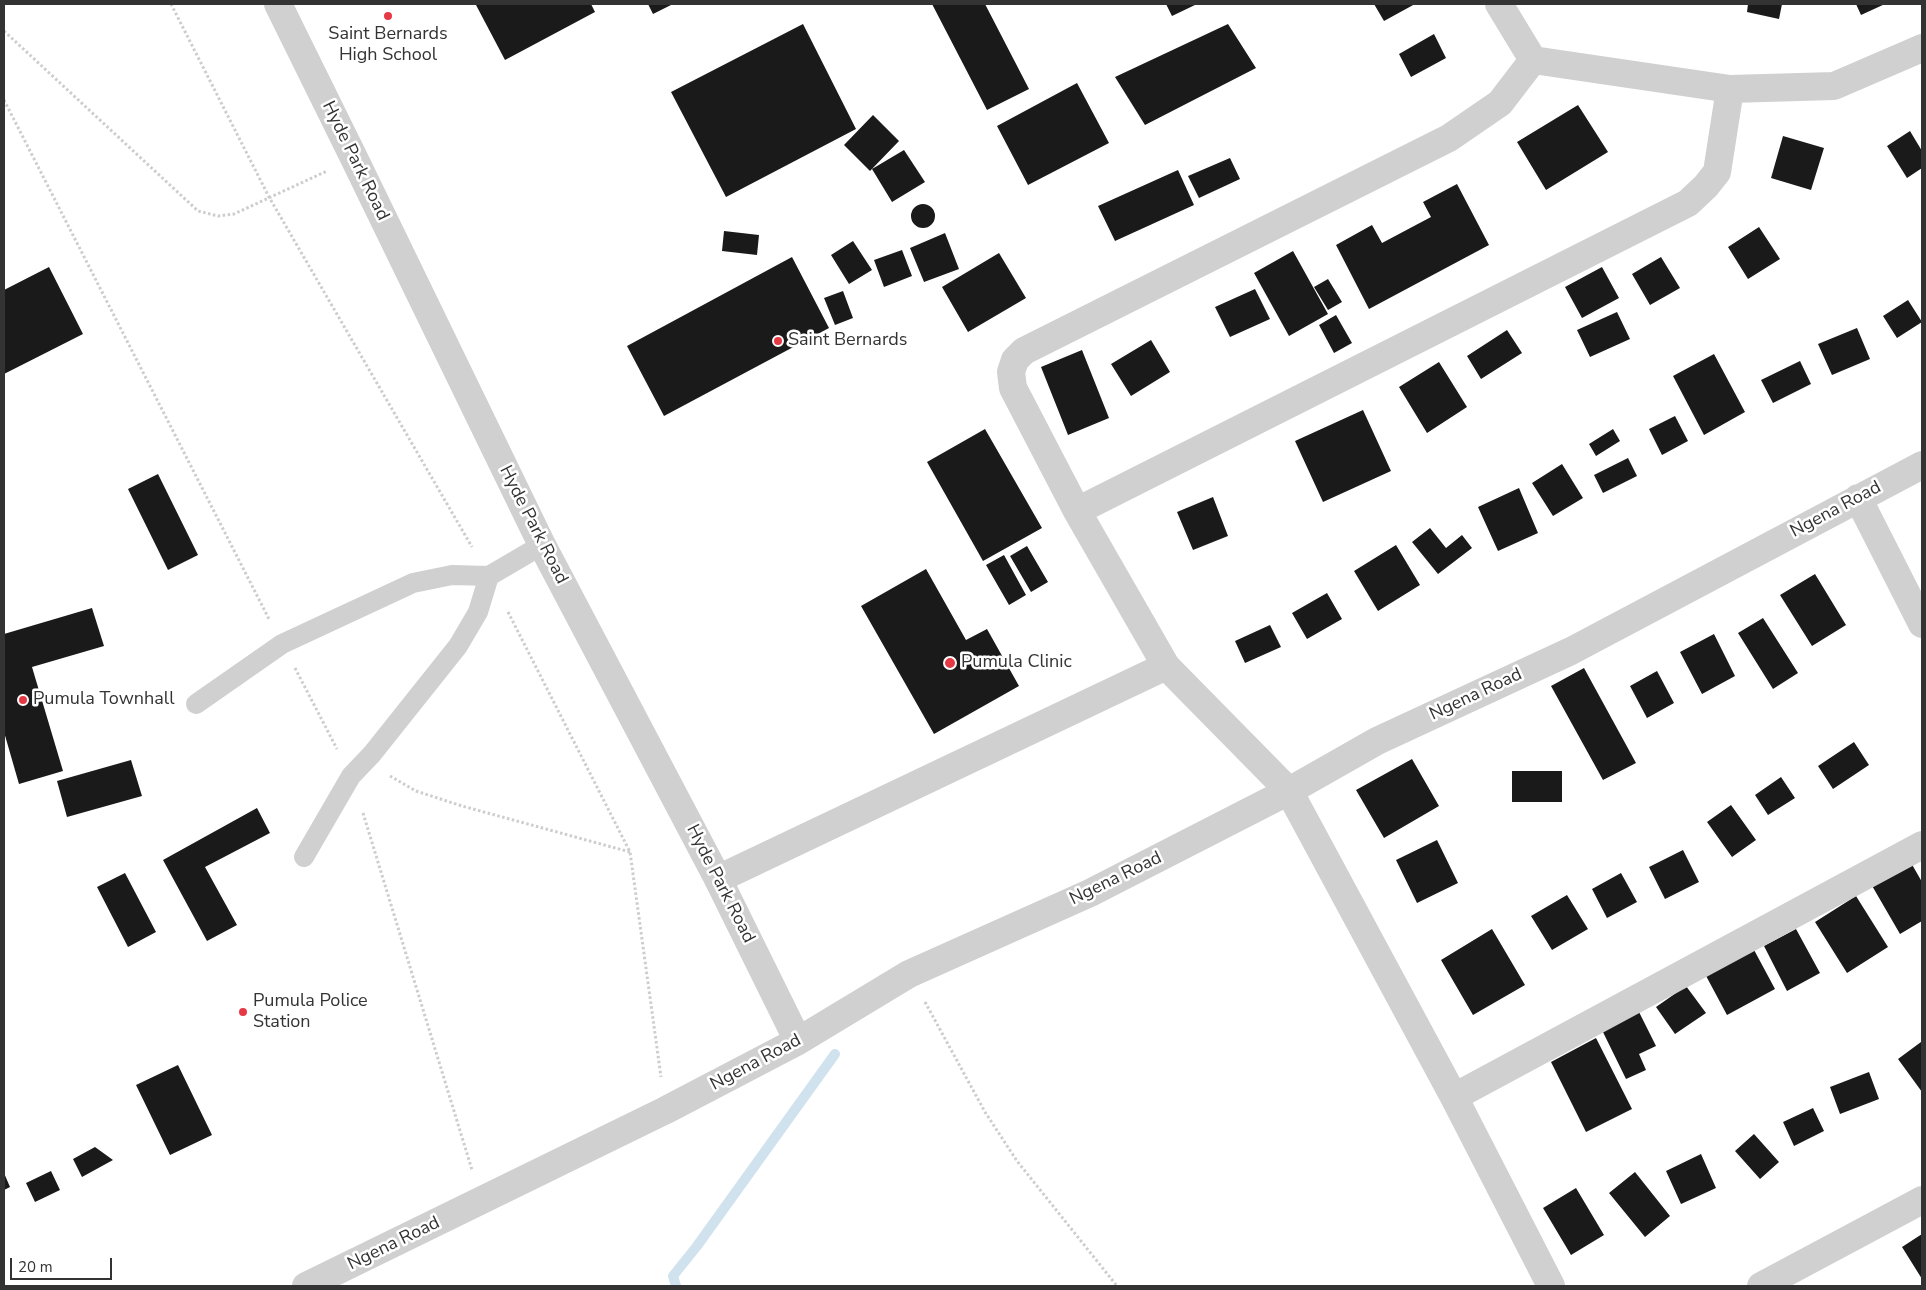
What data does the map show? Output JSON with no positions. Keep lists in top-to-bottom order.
{
  "streets": {
    "street": ["Hyde Park Road", "Ngena Road"]
  },
  "crossings": [
    ["Hyde Park Road", "Ngena Road"]
  ],
  "places": [
    "Saint Bernards High School",
    "Saint Bernards",
    "Pumula Clinic",
    "Pumula Townhall",
    "Pumula Police Station"
  ],
  "scale_bar": "20 m"
}
